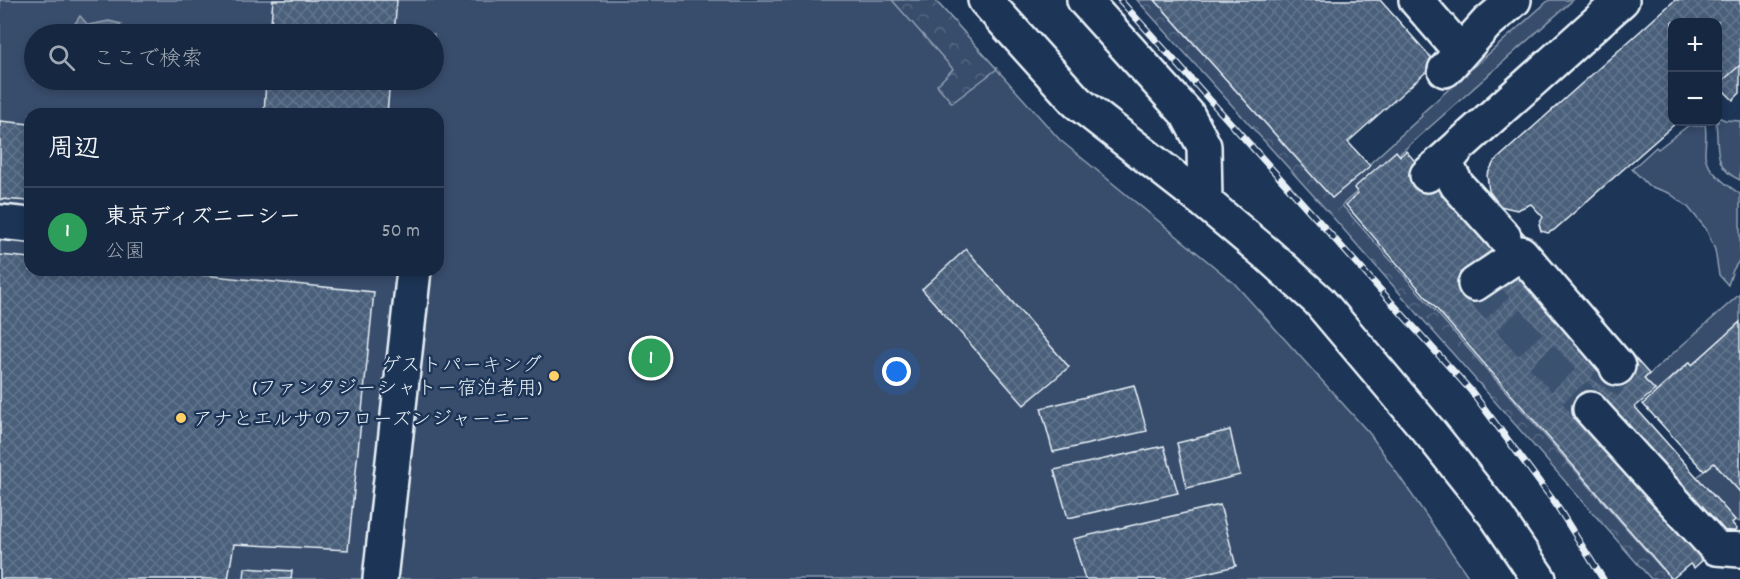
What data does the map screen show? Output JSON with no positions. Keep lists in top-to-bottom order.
{
  "places": ["ゲストパーキング (ファンタジーシャトー宿泊者用)", "アナとエルサのフローズンジャーニー"],
  "page": {
    "map_buttons": ["+", "−"],
    "search": "ここで検索",
    "heading": "周辺",
    "list": [
      {
        "mark": "1",
        "name": "東京ディズニーシー",
        "note": "公園",
        "value": "50 m"
      }
    ],
    "pins": "1"
  }
}
